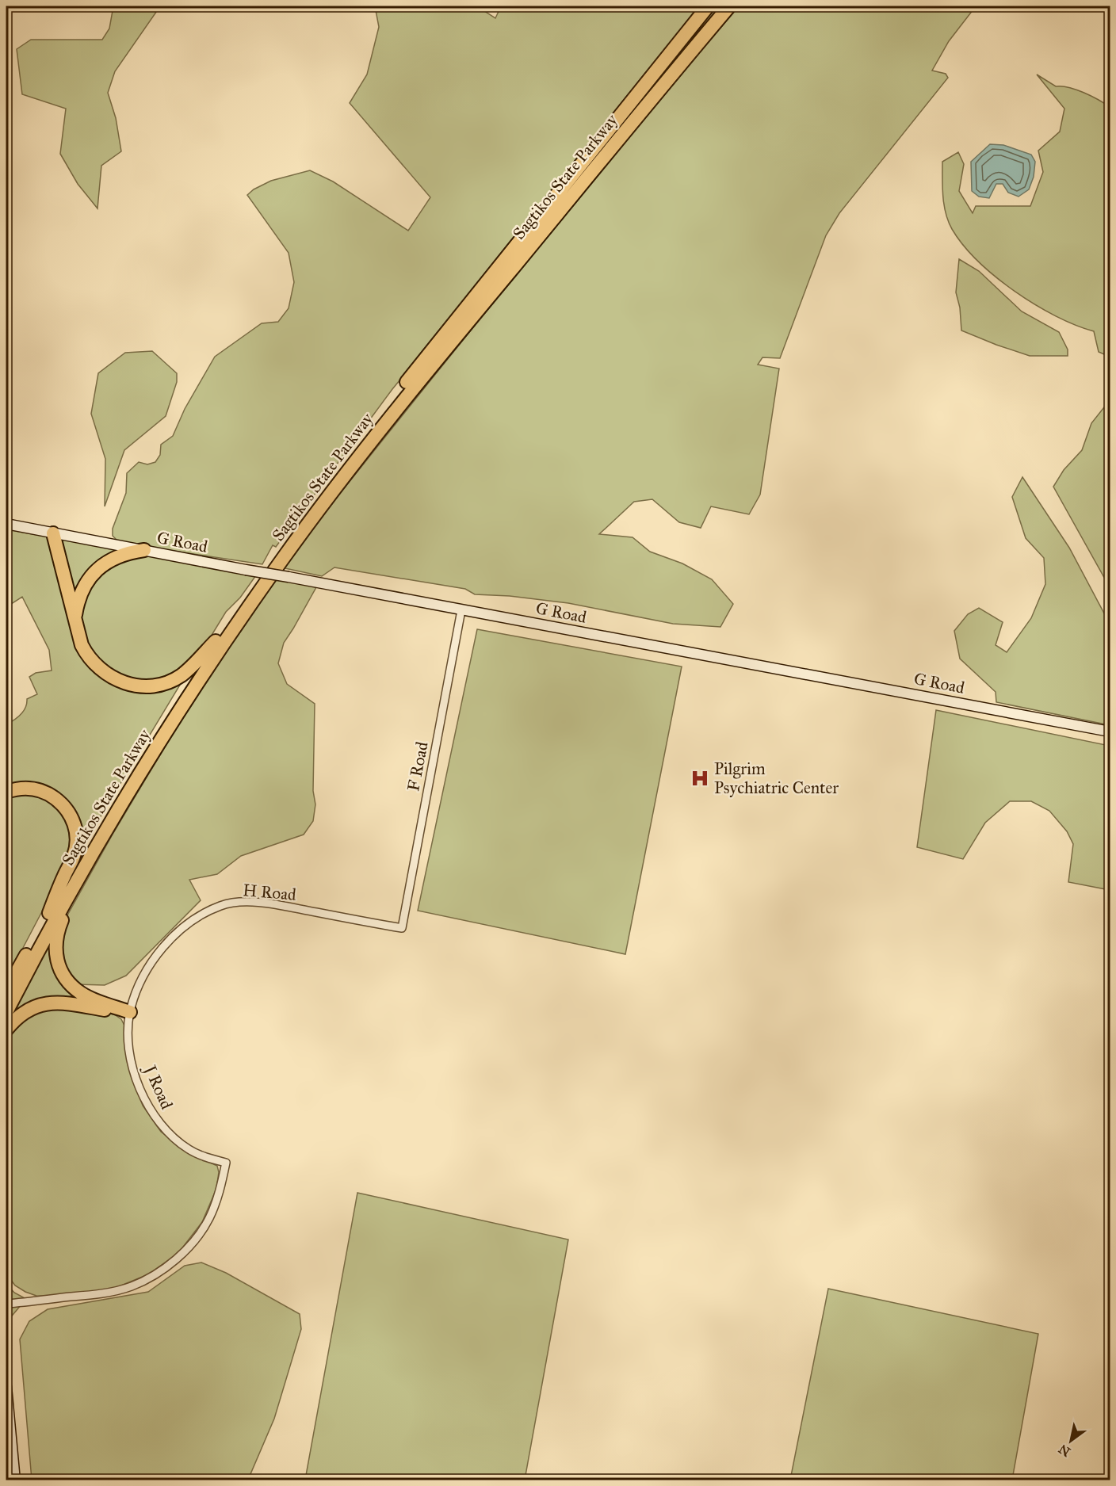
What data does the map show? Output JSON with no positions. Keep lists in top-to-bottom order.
{
  "streets": {
    "highway": ["Sagtikos State Parkway"],
    "street": [
      "G Road",
      "F Road",
      "H Road",
      "J Road"
    ]
  },
  "crossings": [
    ["G Road", "F Road"],
    ["F Road", "H Road"],
    ["H Road", "J Road"]
  ],
  "places": {
    "hospital": ["Pilgrim Psychiatric Center"]
  },
  "north": "bottom left"
}
